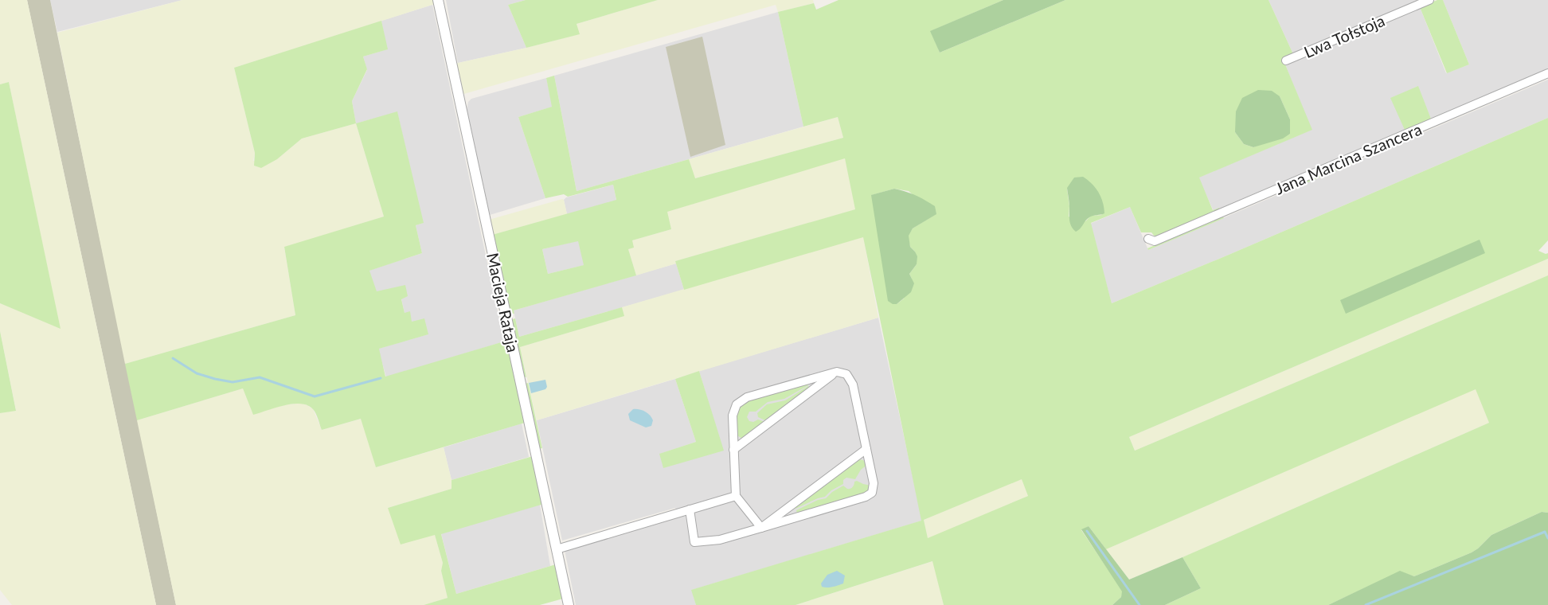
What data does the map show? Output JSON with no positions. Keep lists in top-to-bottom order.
{
  "streets": {
    "street": ["Lwa Tołstoja", "Jana Marcina Szancera", "Macieja Rataja"]
  }
}
